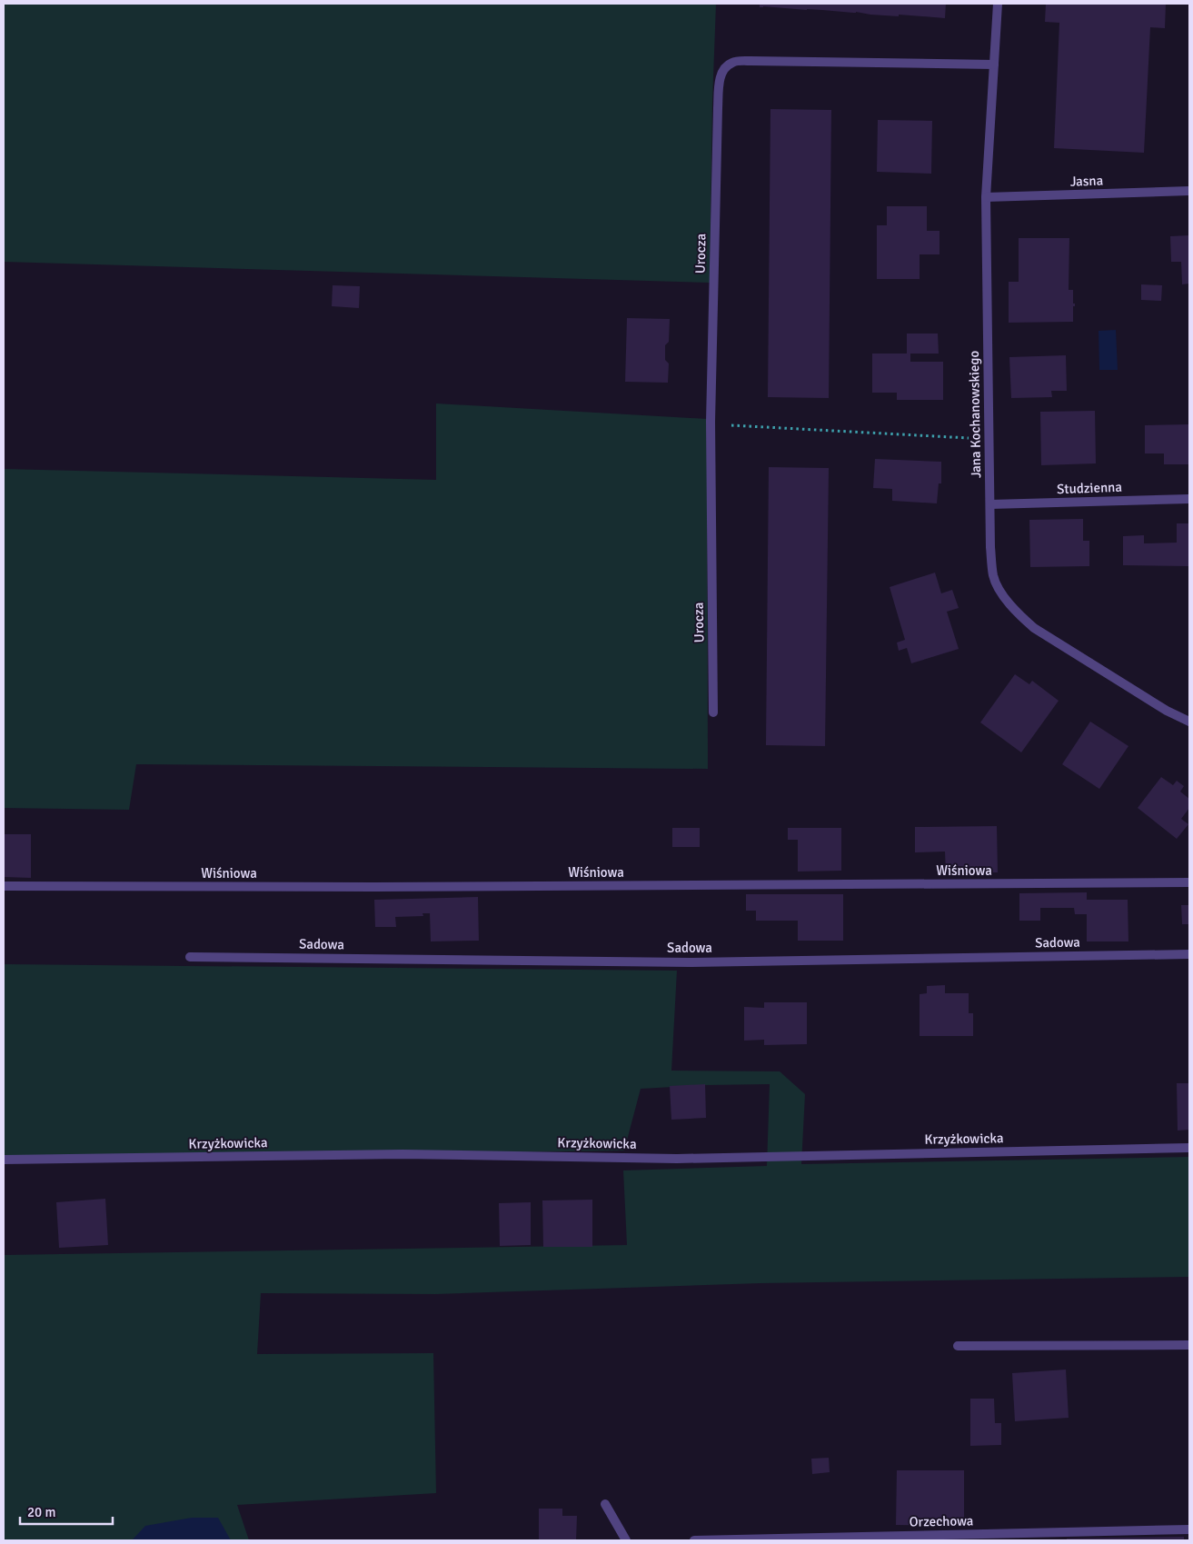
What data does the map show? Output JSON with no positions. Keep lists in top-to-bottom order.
{
  "streets": {
    "street": [
      "Jasna",
      "Urocza",
      "Jana Kochanowskiego",
      "Studzienna",
      "Wiśniowa",
      "Sadowa",
      "Krzyżkowicka",
      "Orzechowa"
    ]
  },
  "crossings": [
    ["Jasna", "Jana Kochanowskiego"],
    ["Urocza", "Jana Kochanowskiego"],
    ["Jana Kochanowskiego", "Studzienna"]
  ],
  "scale_bar": "20 m"
}
